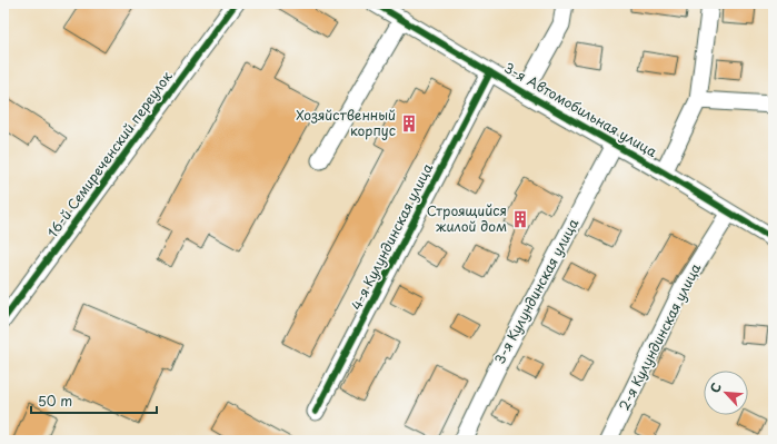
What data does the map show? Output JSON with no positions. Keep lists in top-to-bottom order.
{
  "streets": {
    "street": [
      "3-я Автомобильная улица",
      "16-й Семиреченский переулок",
      "4-я Кулундинская улица",
      "3-я Кулундинская улица",
      "2-я Кулундинская улица"
    ]
  },
  "crossings": [
    ["3-я Автомобильная улица", "4-я Кулундинская улица"],
    ["3-я Автомобильная улица", "3-я Кулундинская улица"],
    ["3-я Автомобильная улица", "2-я Кулундинская улица"]
  ],
  "places": {
    "building": ["Хозяйственный корпус", "Строящийся жилой дом"]
  },
  "scale_bar": "50 m",
  "north": "top left"
}
